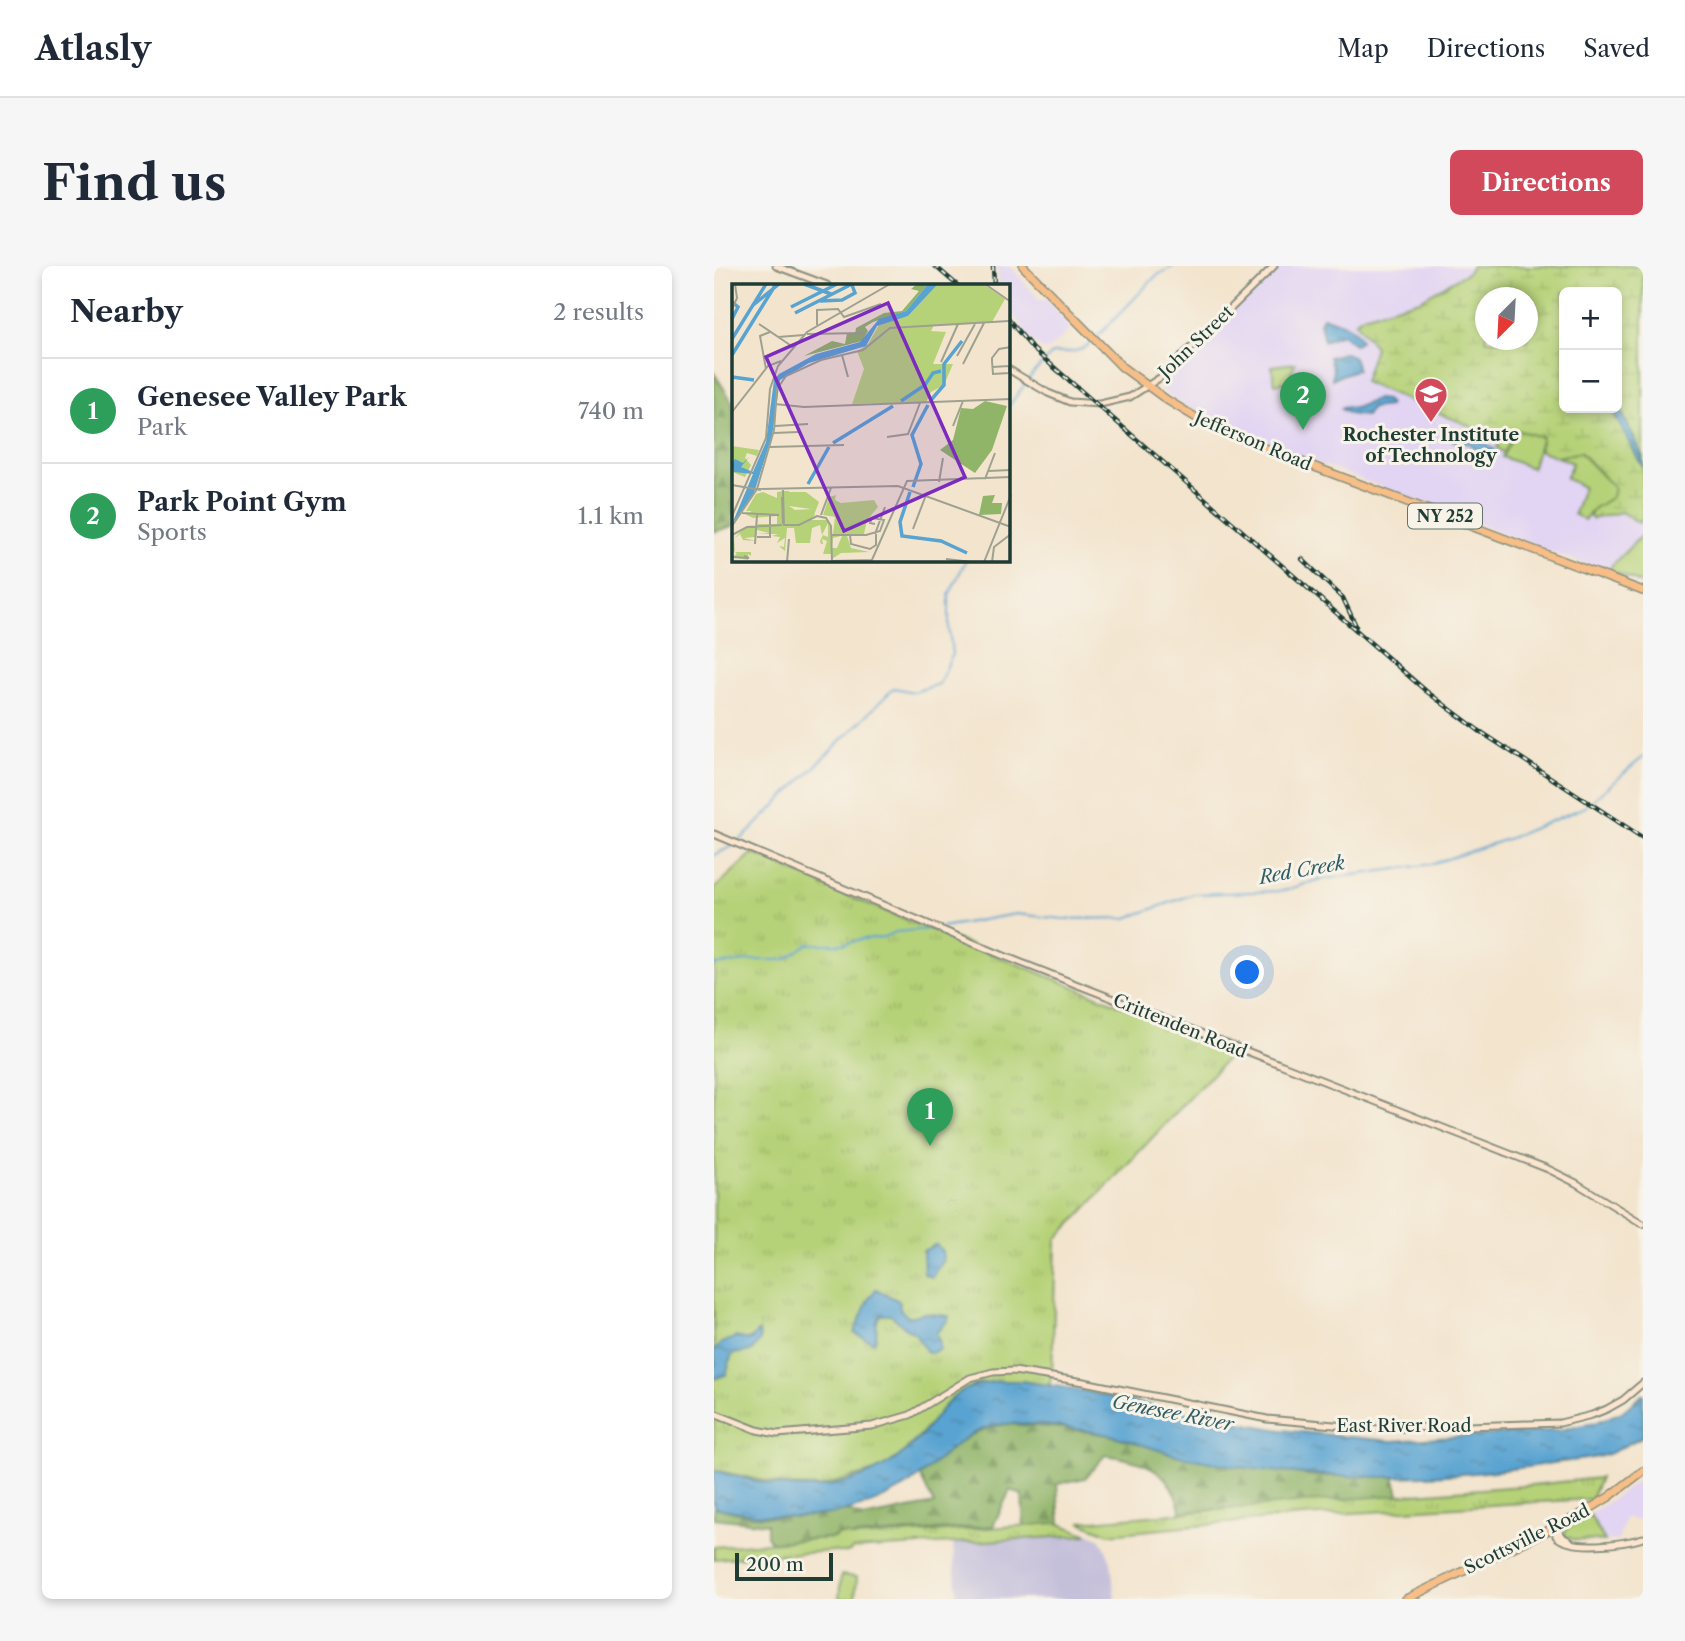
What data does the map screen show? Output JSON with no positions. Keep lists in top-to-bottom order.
{
  "streets": {
    "main road": ["Jefferson Road", "NY 252", "Scottsville Road"],
    "street": ["John Street", "Crittenden Road", "East River Road"]
  },
  "crossings": [
    ["John Street", "Jefferson Road"]
  ],
  "water": ["Red Creek", "Genesee River"],
  "places": {
    "school or university": ["Rochester Institute of Technology"]
  },
  "scale_bar": "200 m",
  "north": "bottom left",
  "page": {
    "header": "Atlasly",
    "nav": ["Map", "Directions", "Saved"],
    "buttons": "Directions",
    "title": "Find us",
    "heading": ["Nearby", "2 results"],
    "map_buttons": ["+", "−"],
    "list": [
      {
        "mark": "1",
        "name": "Genesee Valley Park",
        "note": "Park",
        "value": "740 m"
      },
      {
        "mark": "2",
        "name": "Park Point Gym",
        "note": "Sports",
        "value": "1.1 km"
      }
    ],
    "pins": ["2", "1"],
    "scale": "200 m"
  }
}
